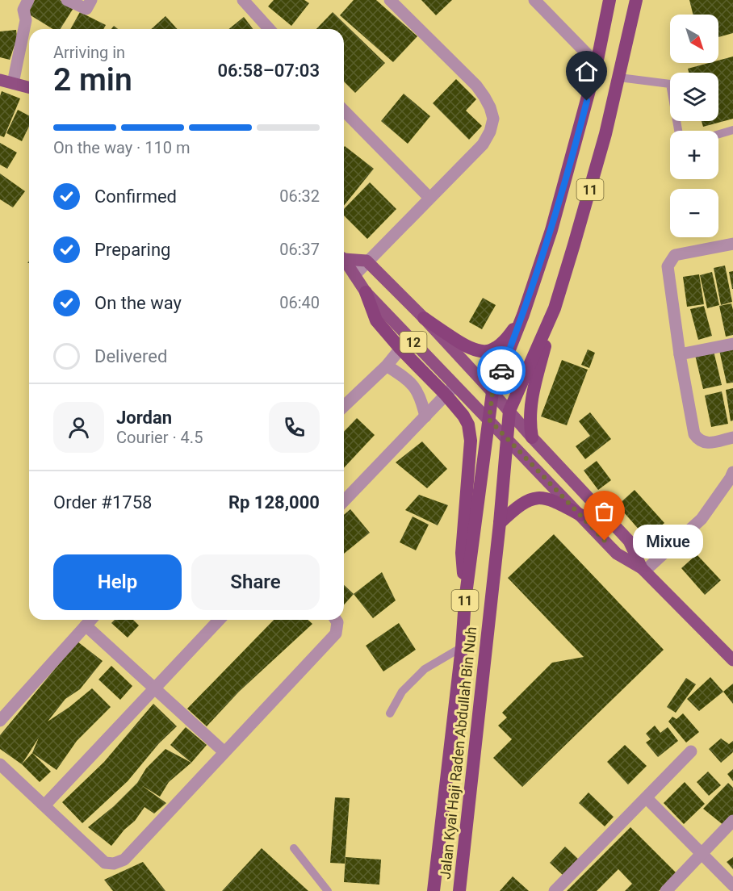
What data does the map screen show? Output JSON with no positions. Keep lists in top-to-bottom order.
{
  "streets": {
    "highway": ["11", "12", "Jalan Kyai Haji Raden Abdullah Bin Nuh"]
  },
  "crossings": [
    ["12", "Jalan Kyai Haji Raden Abdullah Bin Nuh"]
  ],
  "places": ["Mixue"],
  "north": "bottom right",
  "page": {
    "map_buttons": ["+", "−"],
    "heading": ["2 min", "Arriving in", "06:58–07:03"],
    "panel": [
      "Jordan",
      "Courier · 4.5",
      "Order #1758",
      "Rp 128,000"
    ],
    "bar": "On the way · 110 m",
    "list": [
      ["Confirmed", "06:32"],
      ["Preparing", "06:37"],
      ["On the way", "06:40"],
      "Delivered"
    ],
    "bubble": "Mixue",
    "buttons": ["Help", "Share"]
  }
}
